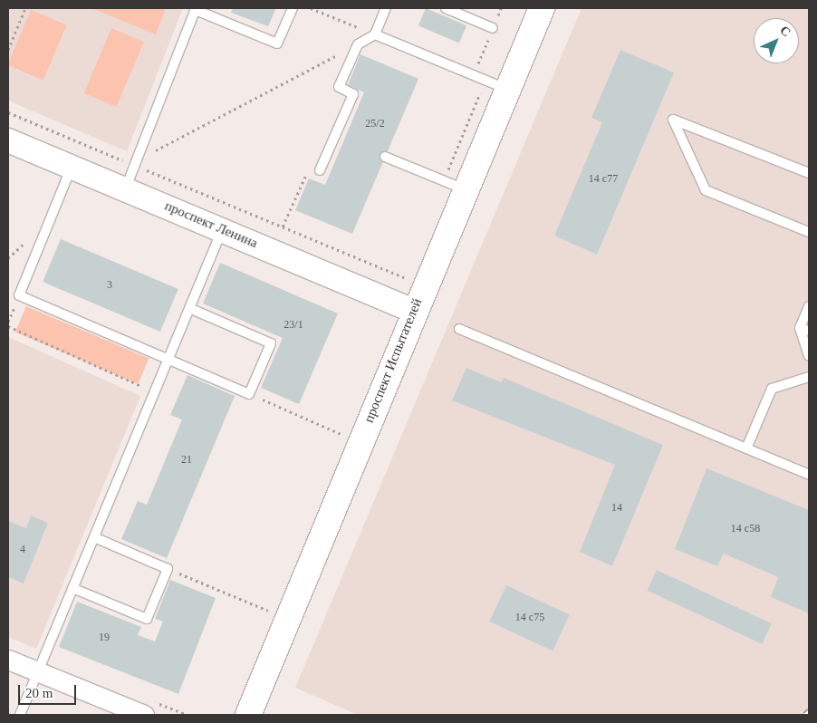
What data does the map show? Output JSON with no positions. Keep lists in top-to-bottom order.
{
  "streets": {
    "main road": ["проспект Испытателей"],
    "street": ["проспект Ленина"]
  },
  "crossings": [
    ["проспект Ленина", "проспект Испытателей"]
  ],
  "house_numbers": [
    "25/2",
    "14 с77",
    "3",
    "23/1",
    "21",
    "14",
    "14 с58",
    "4",
    "14 с75",
    "19"
  ],
  "scale_bar": "20 m",
  "north": "top right"
}
